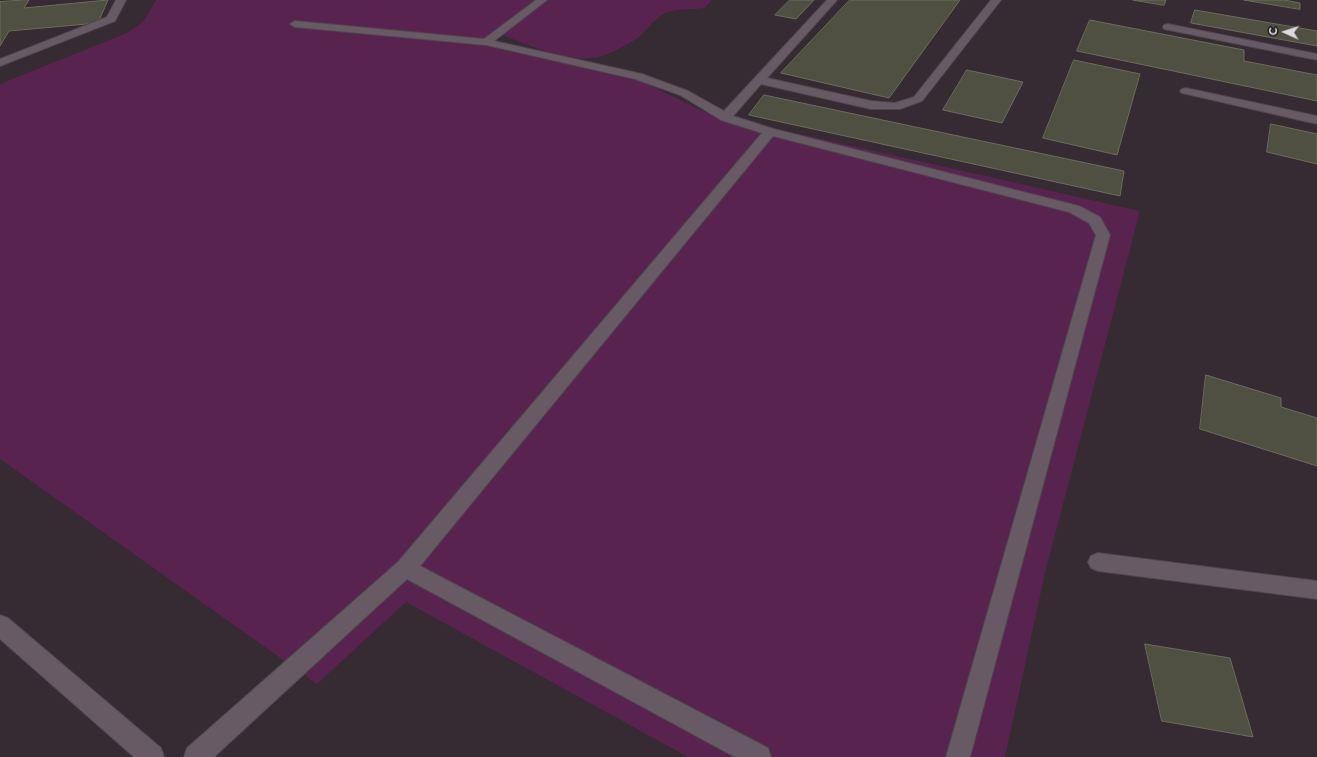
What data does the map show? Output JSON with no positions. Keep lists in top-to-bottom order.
{
  "north": "left"
}
